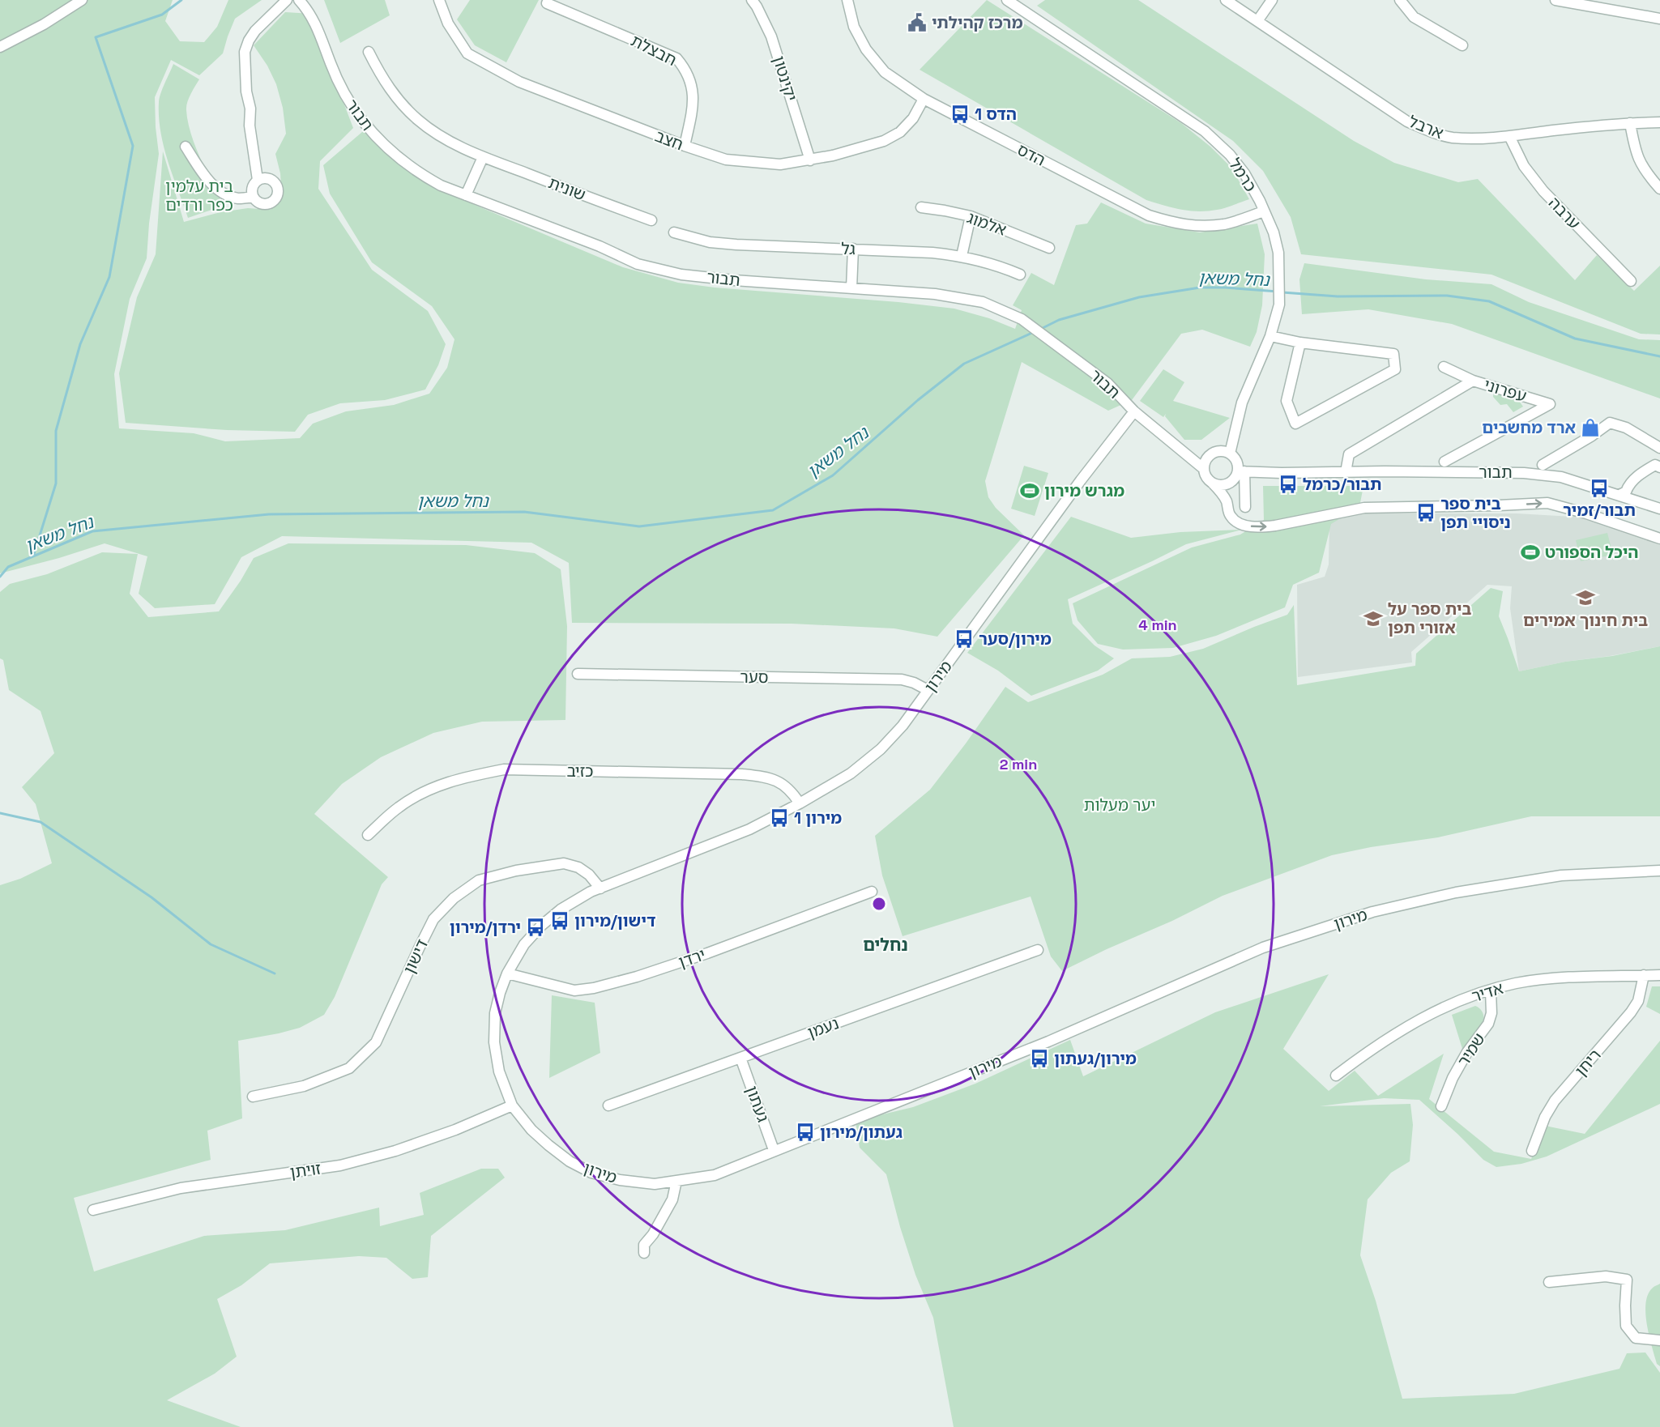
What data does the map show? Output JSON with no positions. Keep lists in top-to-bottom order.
{
  "streets": {
    "street": [
      "חבצלת",
      "יקינטון",
      "תבור",
      "ארבל",
      "חצב",
      "הדס",
      "כרמל",
      "שונית",
      "ערבה",
      "אלמוג",
      "גל",
      "עפרוני",
      "מירון",
      "סער",
      "כזיב",
      "דישון",
      "ירדן",
      "אדיר",
      "נעמן",
      "שמיר",
      "ריחן",
      "געתון",
      "זויתן"
    ]
  },
  "crossings": [
    ["חבצלת", "חצב"],
    ["יקינטון", "חצב"],
    ["תבור", "כרמל"],
    ["תבור", "עפרוני"],
    ["תבור", "מירון"],
    ["ארבל", "ערבה"],
    ["חצב", "הדס"],
    ["הדס", "כרמל"],
    ["מירון", "סער"],
    ["מירון", "כזיב"],
    ["מירון", "דישון"],
    ["מירון", "ירדן"],
    ["מירון", "געתון"],
    ["מירון", "זויתן"],
    ["אדיר", "שמיר"],
    ["אדיר", "ריחן"],
    ["נעמן", "געתון"]
  ],
  "districts": ["נחלים"],
  "water": ["נחל משאן"],
  "parks": ["בית עלמין כפר ורדים", "יער מעלות"],
  "places": {
    "public building": ["מרכז קהילתי"],
    "bus stop": [
      "הדס 1",
      "תבור/כרמל",
      "תבור/זמיר",
      "בית ספר ניסויי תפן",
      "מירון/סער",
      "מירון 1",
      "דישון/מירון",
      "ירדן/מירון",
      "מירון/געתון",
      "געתון/מירון"
    ],
    "shop": ["ארד מחשבים"],
    "sports": ["מגרש מירון", "היכל הספורט"],
    "school or university": ["בית חינוך אמירים", "בית ספר על אזורי תפן"]
  },
  "rings": ["4 min", "2 min"]
}
